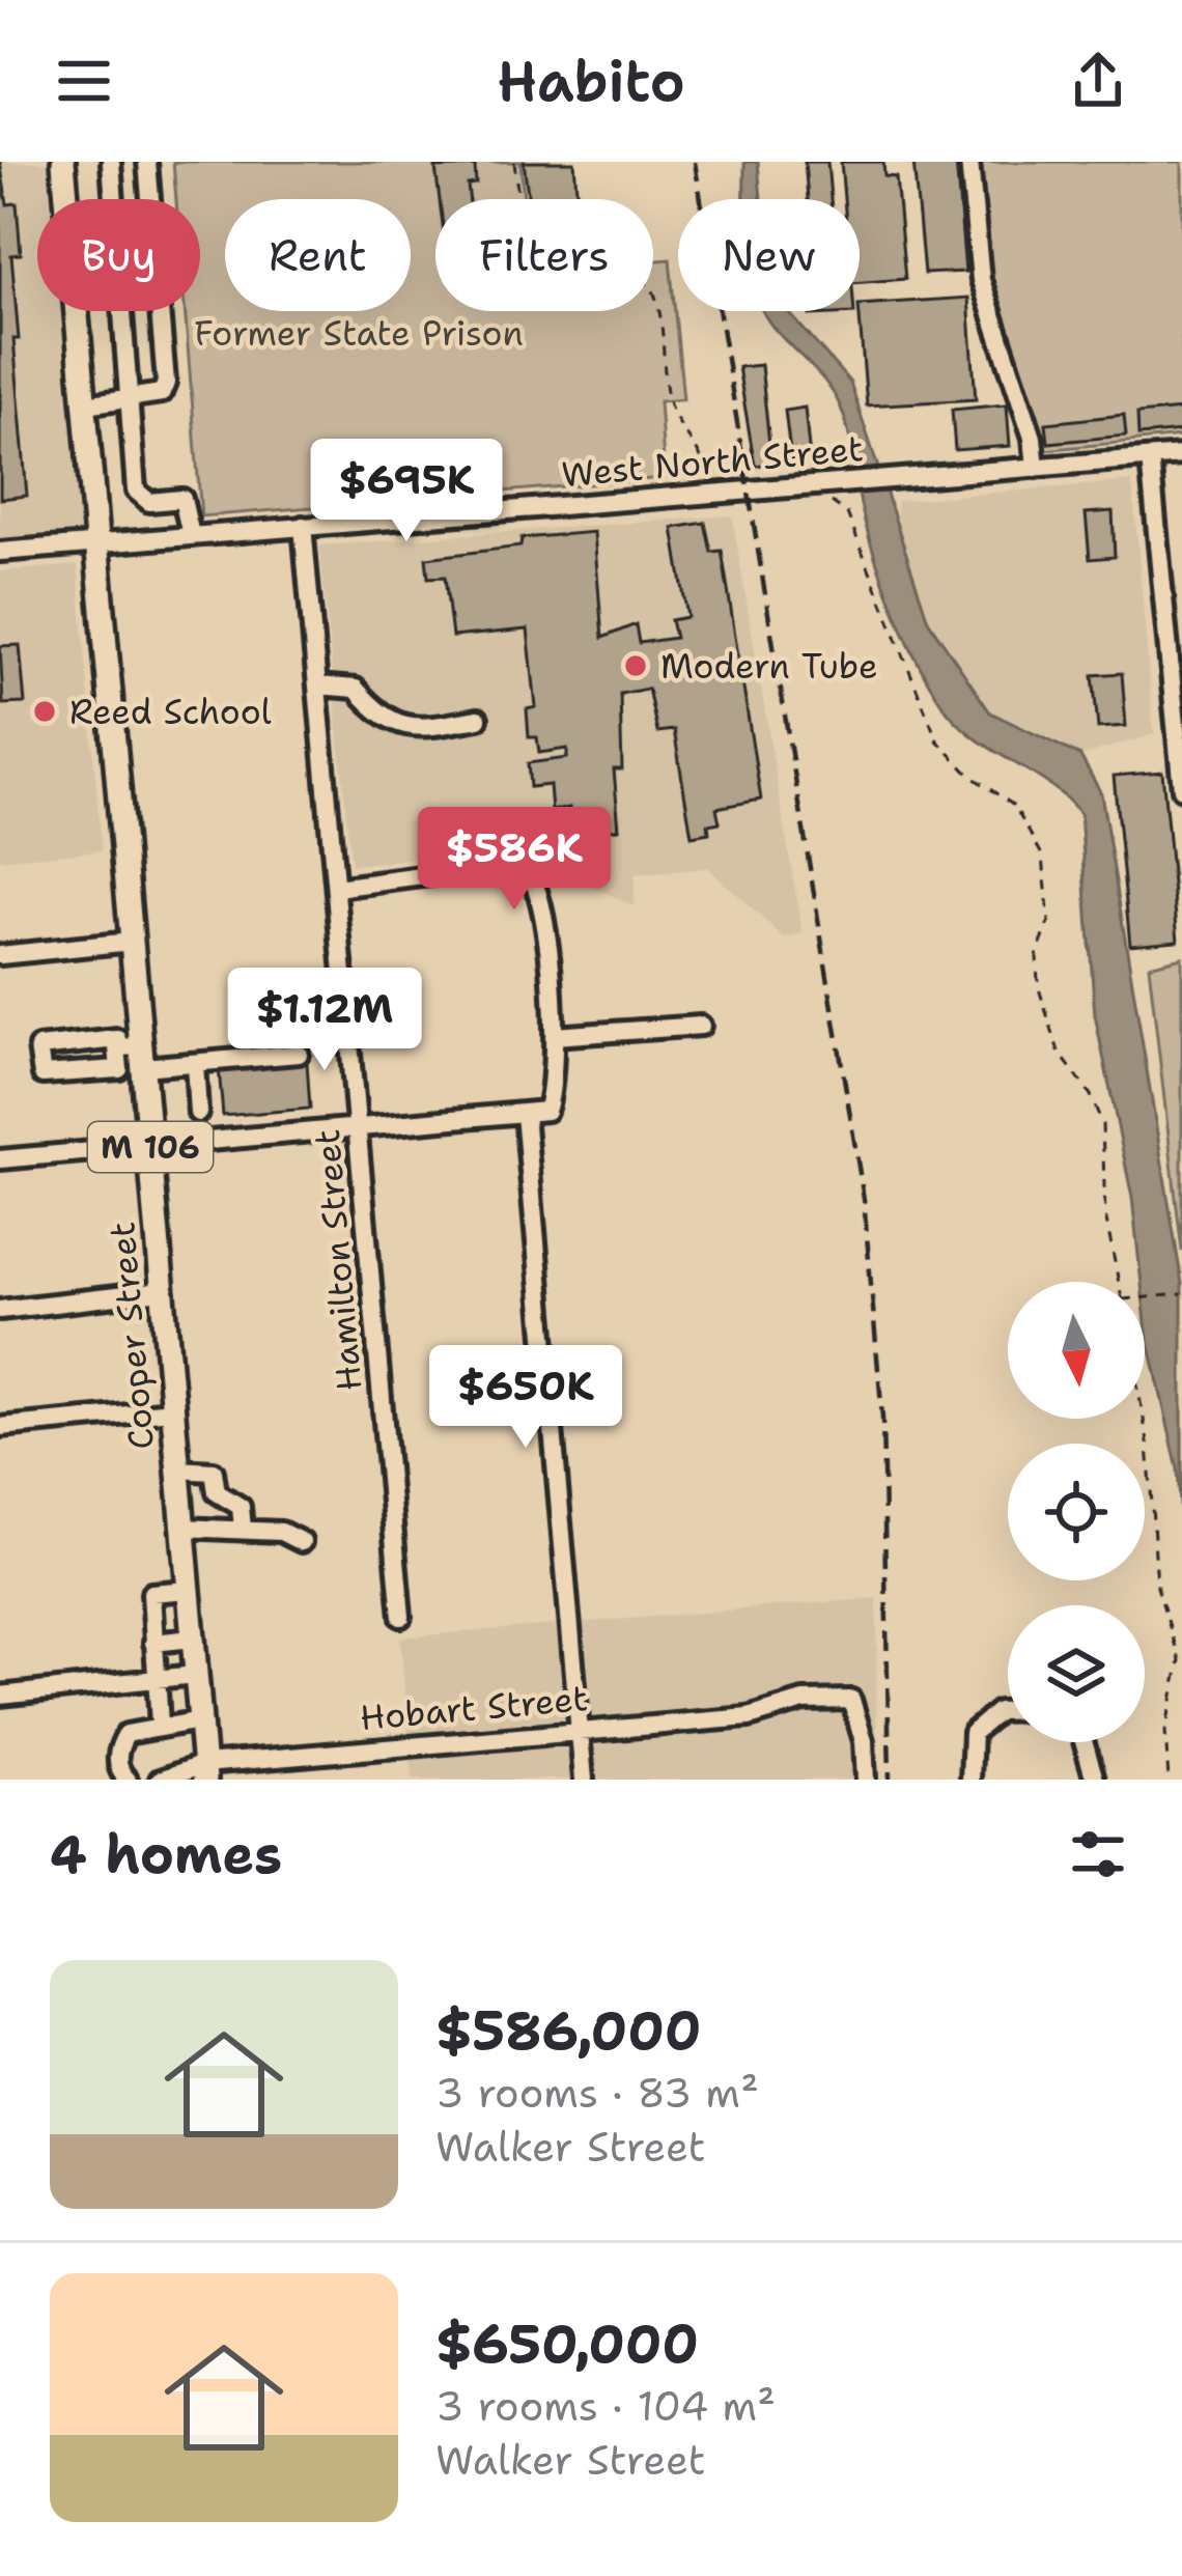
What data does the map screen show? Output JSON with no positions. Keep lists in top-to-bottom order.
{
  "streets": {
    "main road": ["M 106", "Cooper Street"],
    "street": ["West North Street", "Hamilton Street", "Hobart Street"]
  },
  "crossings": [
    ["West North Street", "Hamilton Street"],
    ["West North Street", "Cooper Street"],
    ["M 106", "Cooper Street"],
    ["Cooper Street", "Hobart Street"]
  ],
  "parks": ["Former State Prison"],
  "places": ["Modern Tube", "Reed School"],
  "north": "bottom",
  "page": {
    "header": "Habito",
    "chip": [
      "Buy",
      "Rent",
      "Filters",
      "New"
    ],
    "price": [
      "$695K",
      "$586K",
      "$1.12M",
      "$650K"
    ],
    "heading": "4 homes",
    "list": [
      {
        "name": "$586,000",
        "note": "3 rooms · 83 m² · Walker Street"
      },
      {
        "name": "$650,000",
        "note": "3 rooms · 104 m² · Walker Street"
      }
    ]
  }
}
